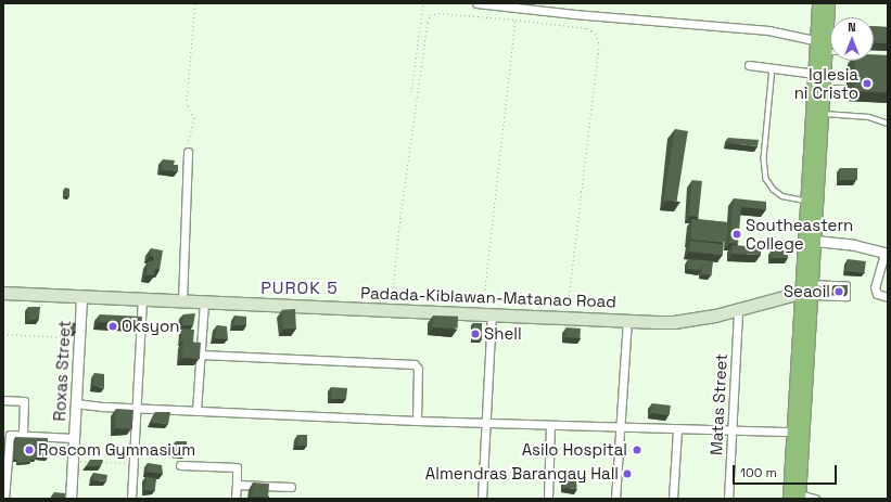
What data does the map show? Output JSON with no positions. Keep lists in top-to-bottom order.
{
  "streets": {
    "main road": ["Padada-Kiblawan-Matanao Road"],
    "street": ["Roxas Street", "Matas Street"]
  },
  "crossings": [
    ["Padada-Kiblawan-Matanao Road", "Roxas Street"],
    ["Padada-Kiblawan-Matanao Road", "Matas Street"]
  ],
  "districts": ["PUROK 5"],
  "places": [
    "Iglesia ni Cristo",
    "Southeastern College",
    "Seaoil",
    "Oksyon",
    "Shell",
    "Roscom Gymnasium",
    "Asilo Hospital",
    "Almendras Barangay Hall"
  ],
  "scale_bar": "100 m",
  "north": "top"
}
